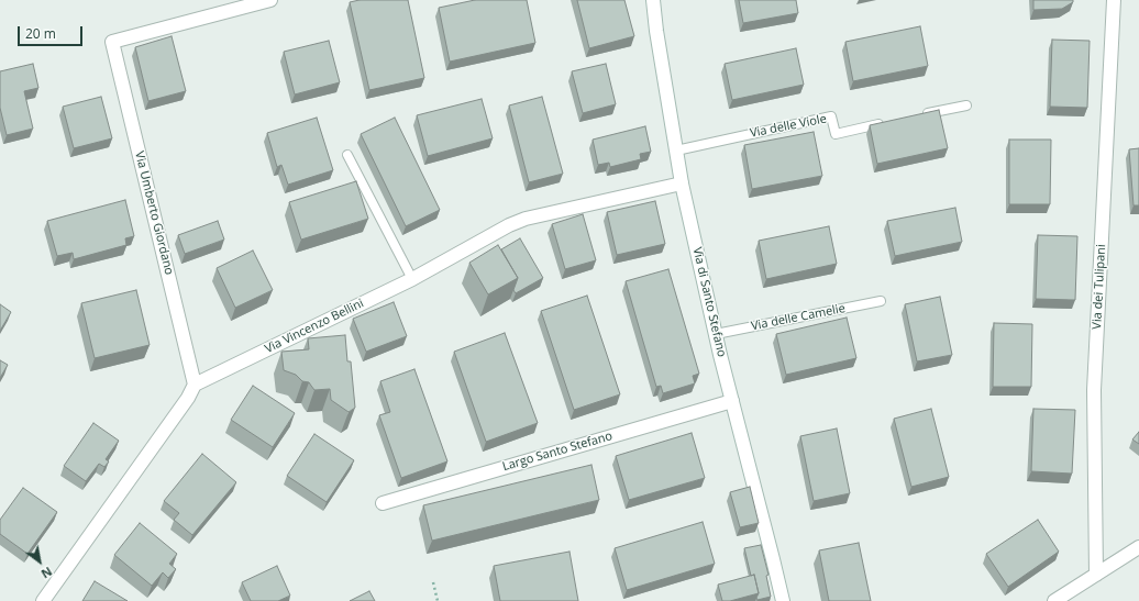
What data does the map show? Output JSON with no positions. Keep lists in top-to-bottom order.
{
  "streets": {
    "street": [
      "Via Umberto Giordano",
      "Via dei Tulipani",
      "Via di Santo Stefano",
      "Via Vincenzo Bellini",
      "Largo Santo Stefano"
    ],
    "lane": ["Via delle Viole", "Via delle Camelie"]
  },
  "crossings": [
    ["Via delle Viole", "Via di Santo Stefano"],
    ["Via Umberto Giordano", "Via Vincenzo Bellini"],
    ["Via di Santo Stefano", "Via delle Camelie"],
    ["Via di Santo Stefano", "Via Vincenzo Bellini"],
    ["Via di Santo Stefano", "Largo Santo Stefano"]
  ],
  "scale_bar": "20 m",
  "north": "bottom right"
}
